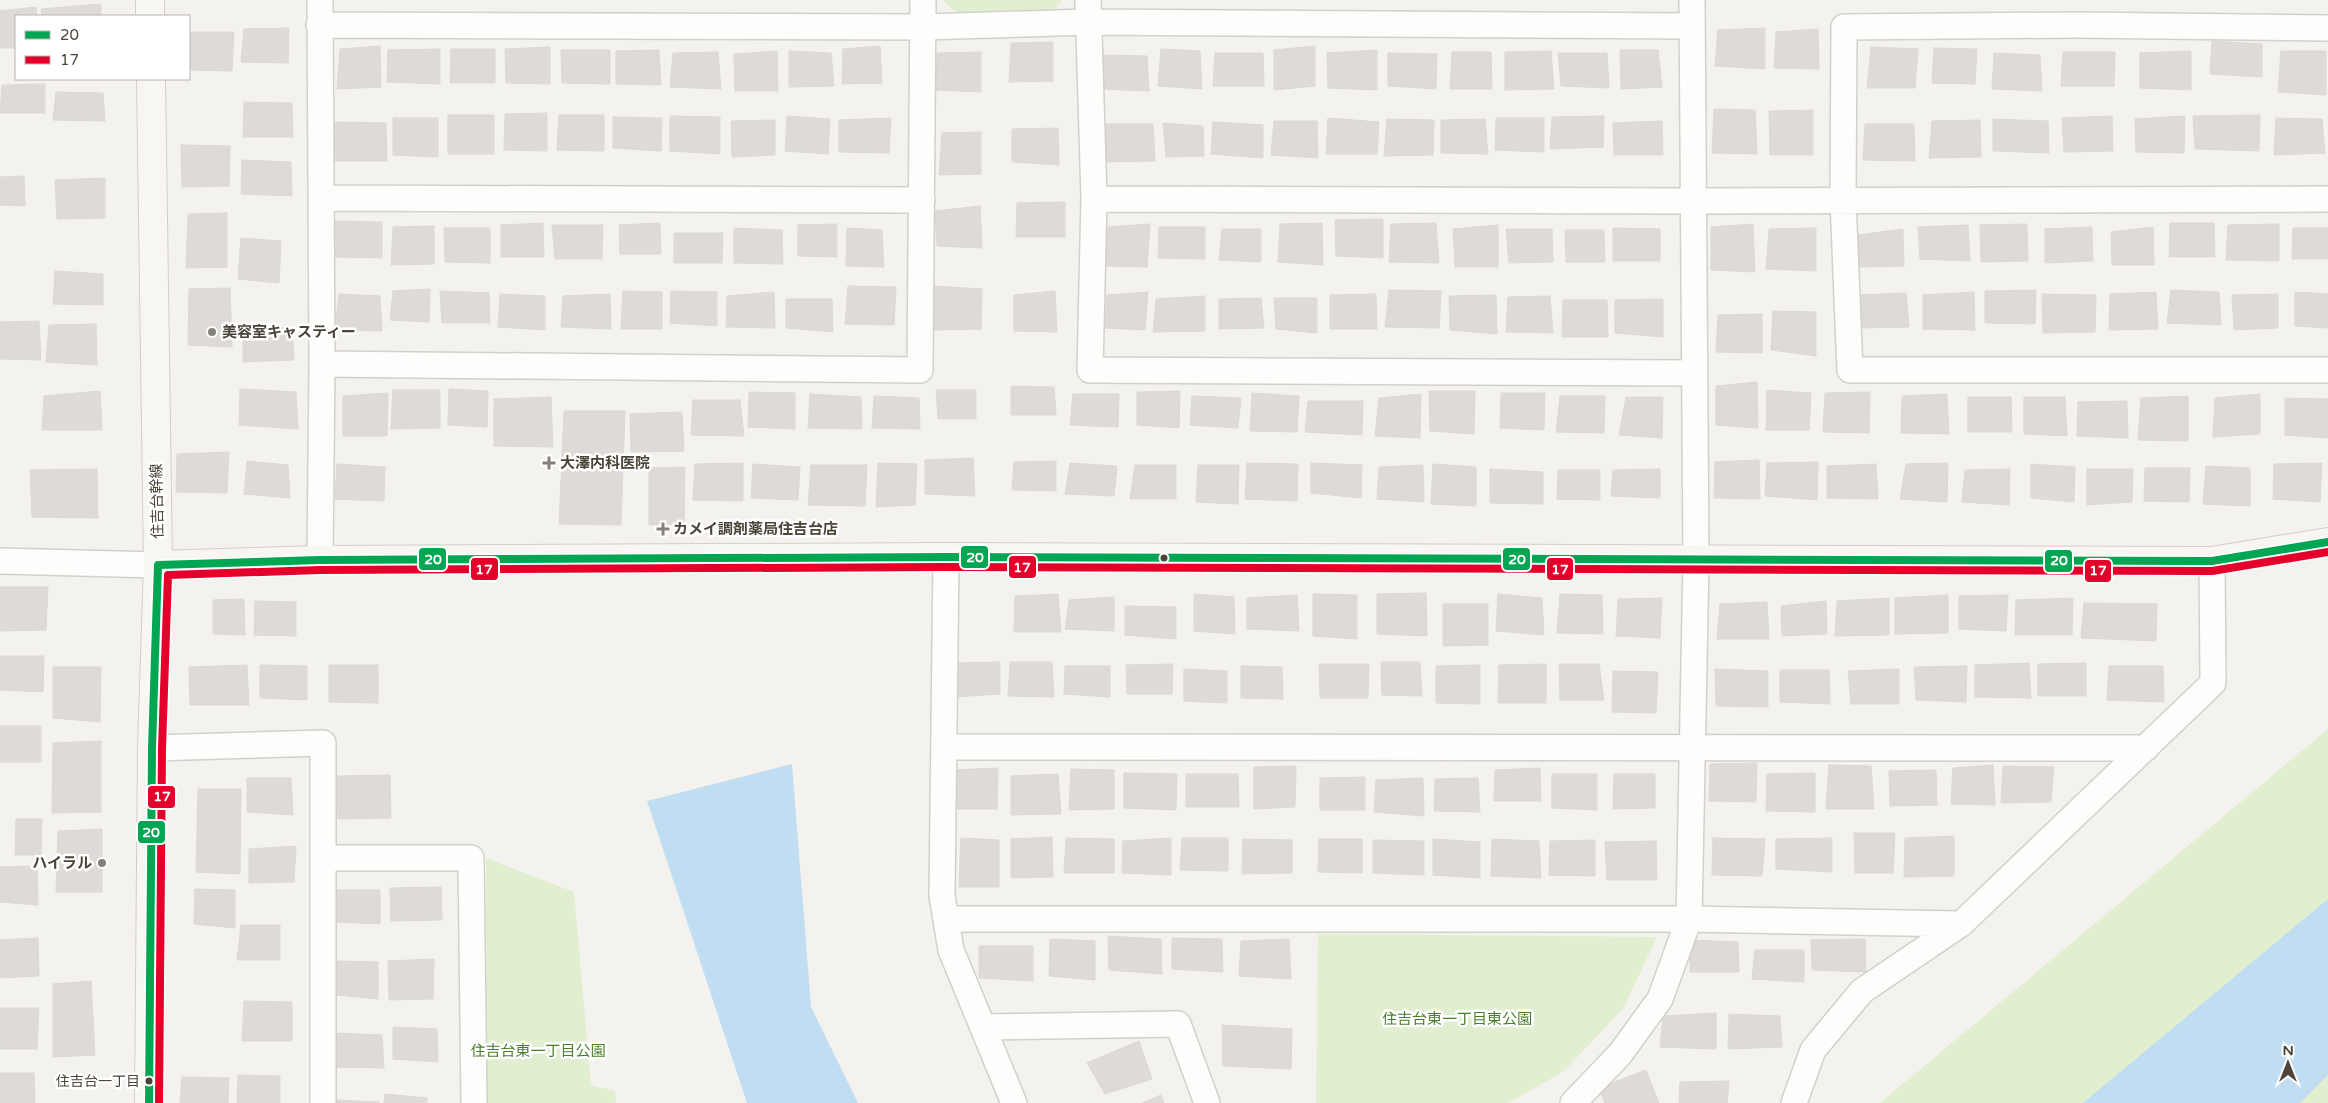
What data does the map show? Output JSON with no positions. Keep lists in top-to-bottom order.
{
  "streets": {
    "street": ["住吉台幹線"]
  },
  "parks": ["住吉台東一丁目東公園", "住吉台東一丁目公園"],
  "places": {
    "other": ["美容室キャスティー", "ハイラル", "住吉台一丁目"],
    "health": ["大澤内科医院", "カメイ調剤薬局住吉台店"]
  },
  "lines": ["transit line 20", "transit line 17"],
  "legend": ["20", "17"],
  "north": "top"
}
